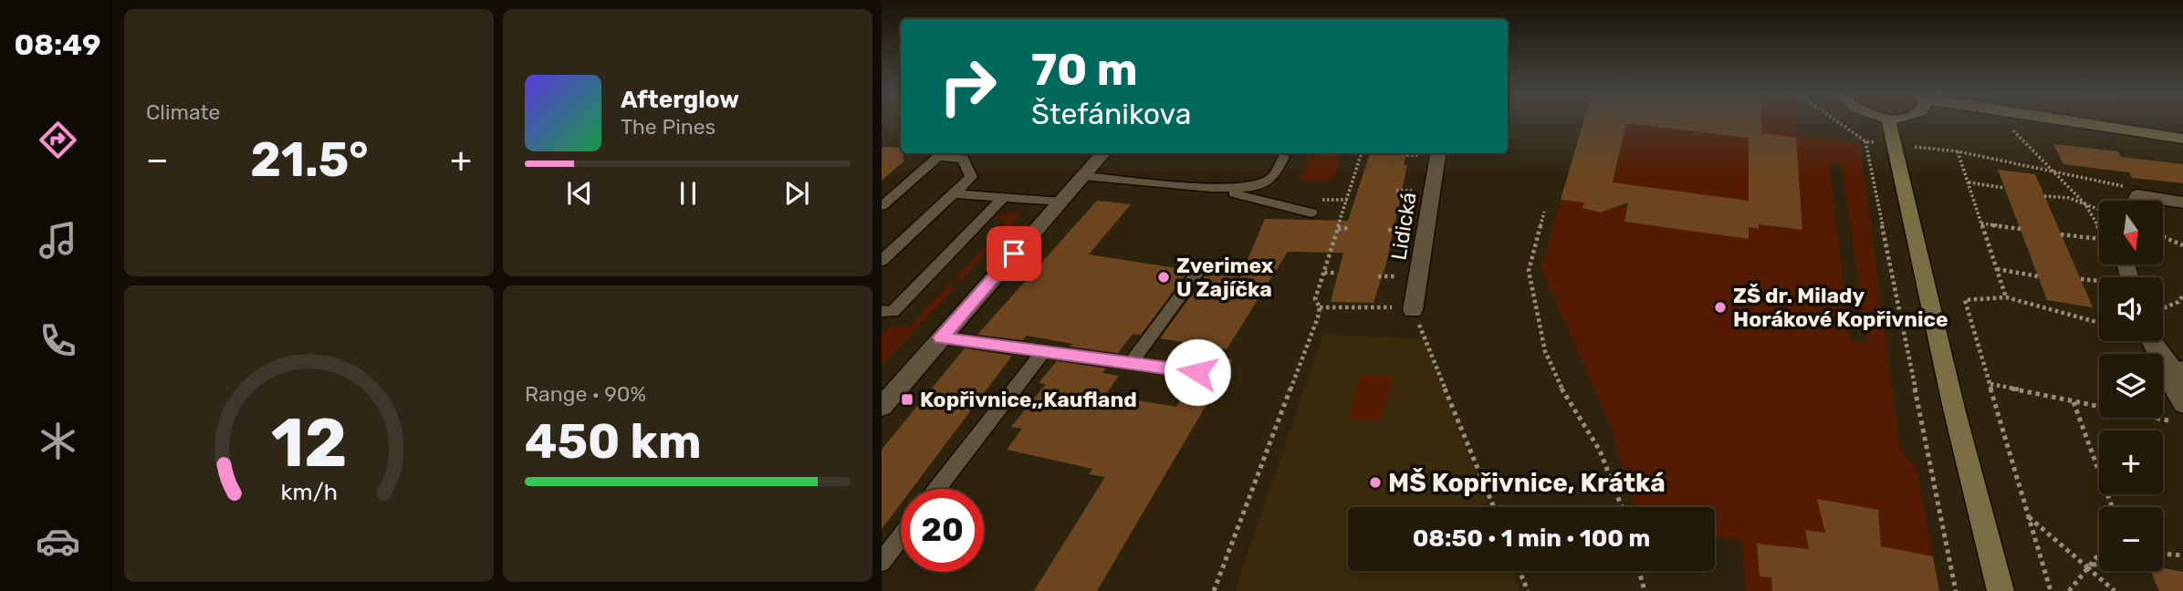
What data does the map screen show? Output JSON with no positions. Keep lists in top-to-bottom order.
{
  "streets": {
    "street": ["Lidická"]
  },
  "places": {
    "other": ["Zverimex U Zajíčka", "ZŠ dr. Milady Horákové Kopřivnice", "MŠ Kopřivnice, Krátká"],
    "transit": ["Kopřivnice,,Kaufland"]
  },
  "north": "bottom",
  "page": {
    "tabs": "08:49",
    "tile": [
      "Climate",
      ["Range · 90%", "450 km"]
    ],
    "turn": ["70 m", "Štefánikova"],
    "song": ["Afterglow", "The Pines"],
    "heat": ["−", "21.5°", "+"],
    "map_buttons": ["+", "−"],
    "limit": "20",
    "trip": "08:50 · 1 min · 100 m",
    "gauge": ["12", "km/h"]
  }
}
